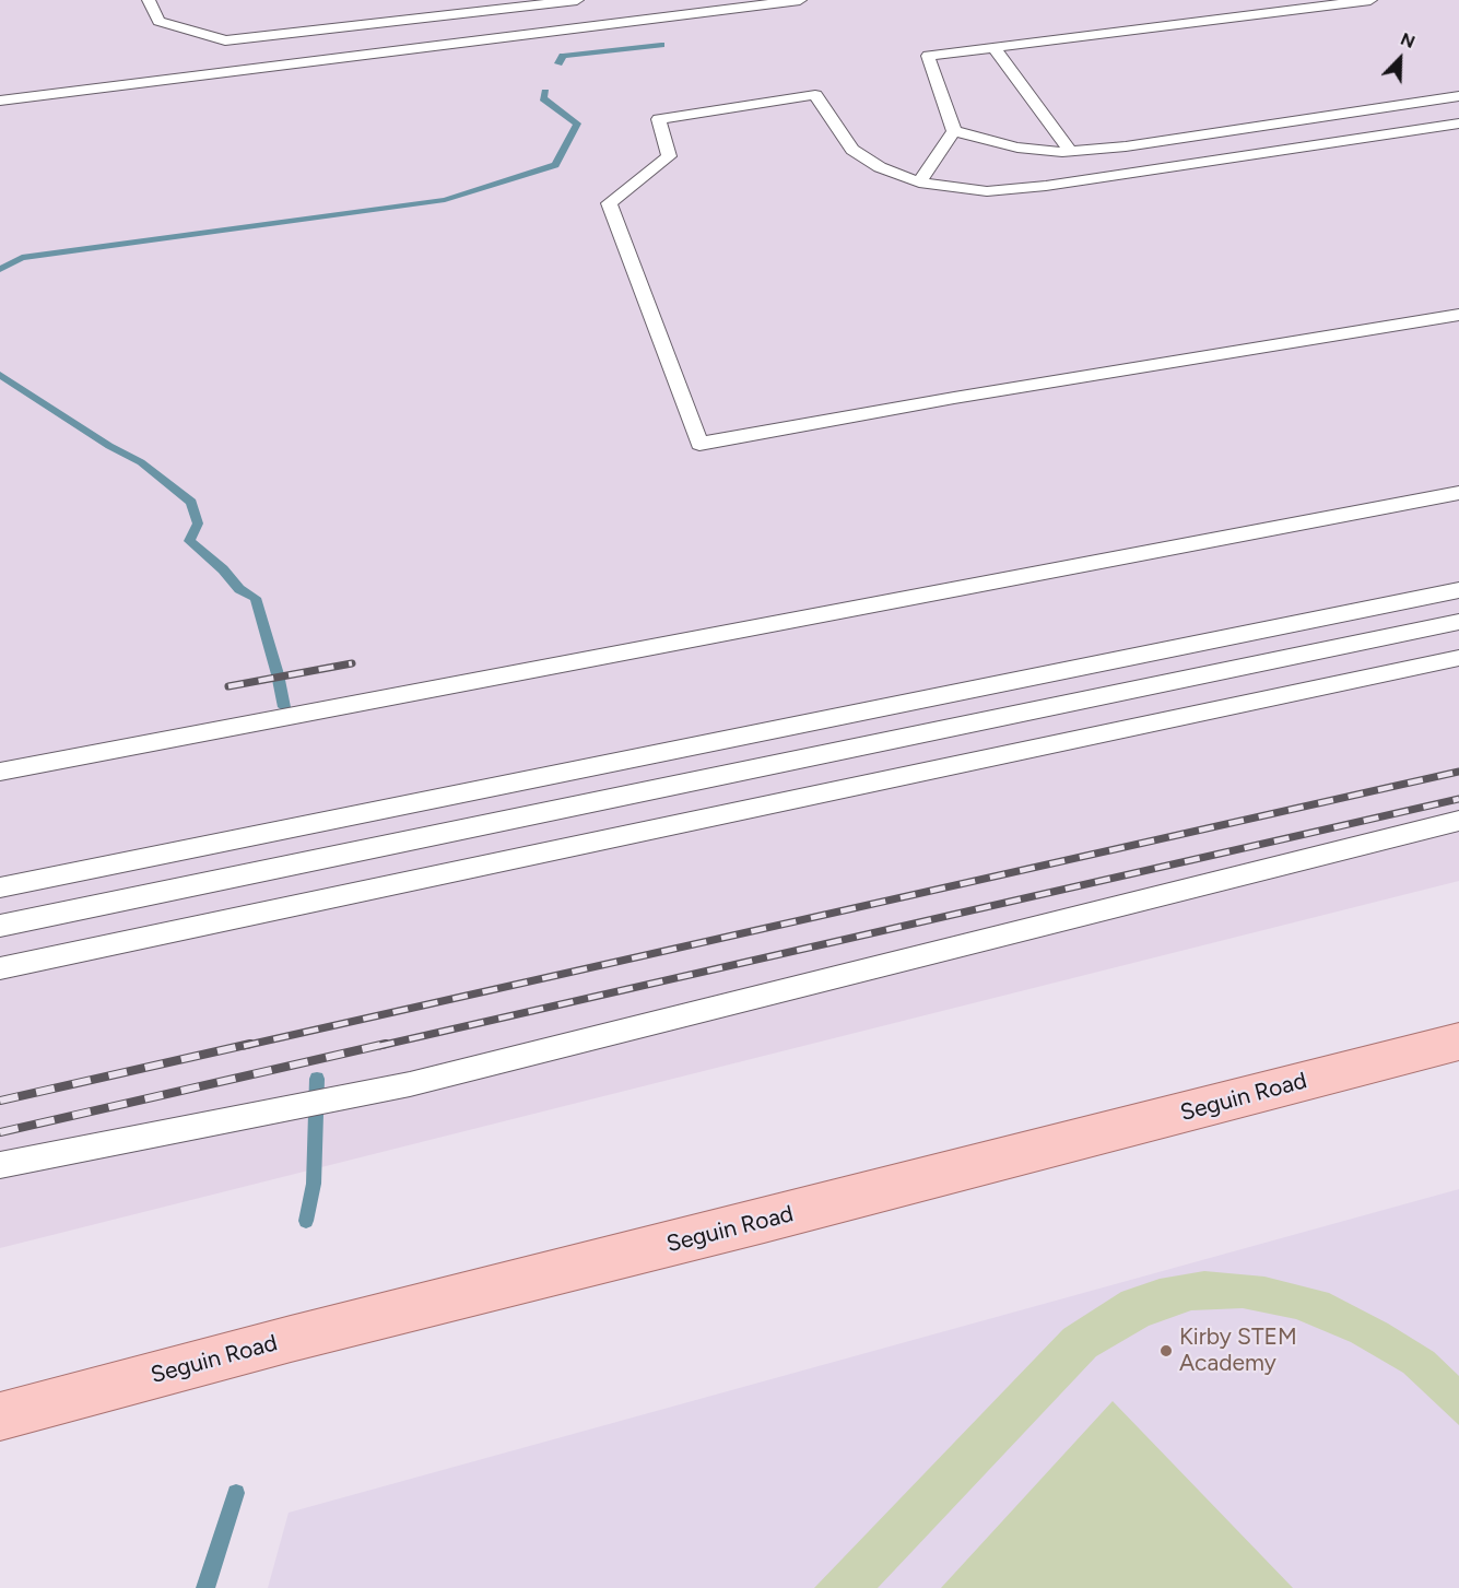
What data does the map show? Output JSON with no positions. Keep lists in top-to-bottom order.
{
  "streets": {
    "main road": ["Seguin Road"]
  },
  "places": ["Kirby STEM Academy"],
  "north": "top right"
}
